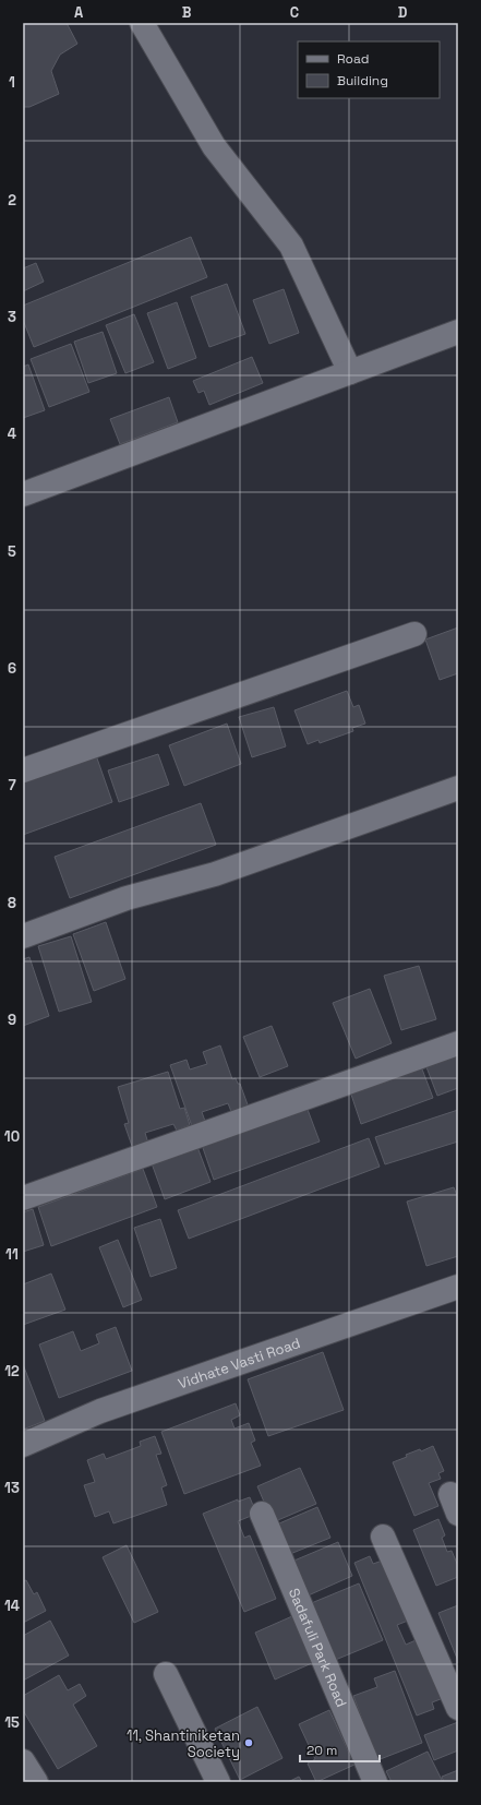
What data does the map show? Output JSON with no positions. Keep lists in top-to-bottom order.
{
  "streets": {
    "street": ["Vidhate Vasti Road", "Sadafuli Park Road"]
  },
  "places": ["11, Shantiniketan Society"],
  "legend": ["Road", "Building"],
  "scale_bar": "20 m",
  "grid": {
    "columns": [
      "A",
      "B",
      "C",
      "D"
    ],
    "rows": [
      "1",
      "2",
      "3",
      "4",
      "5",
      "6",
      "7",
      "8",
      "9",
      "10",
      "11",
      "12",
      "13",
      "14",
      "15"
    ]
  }
}
